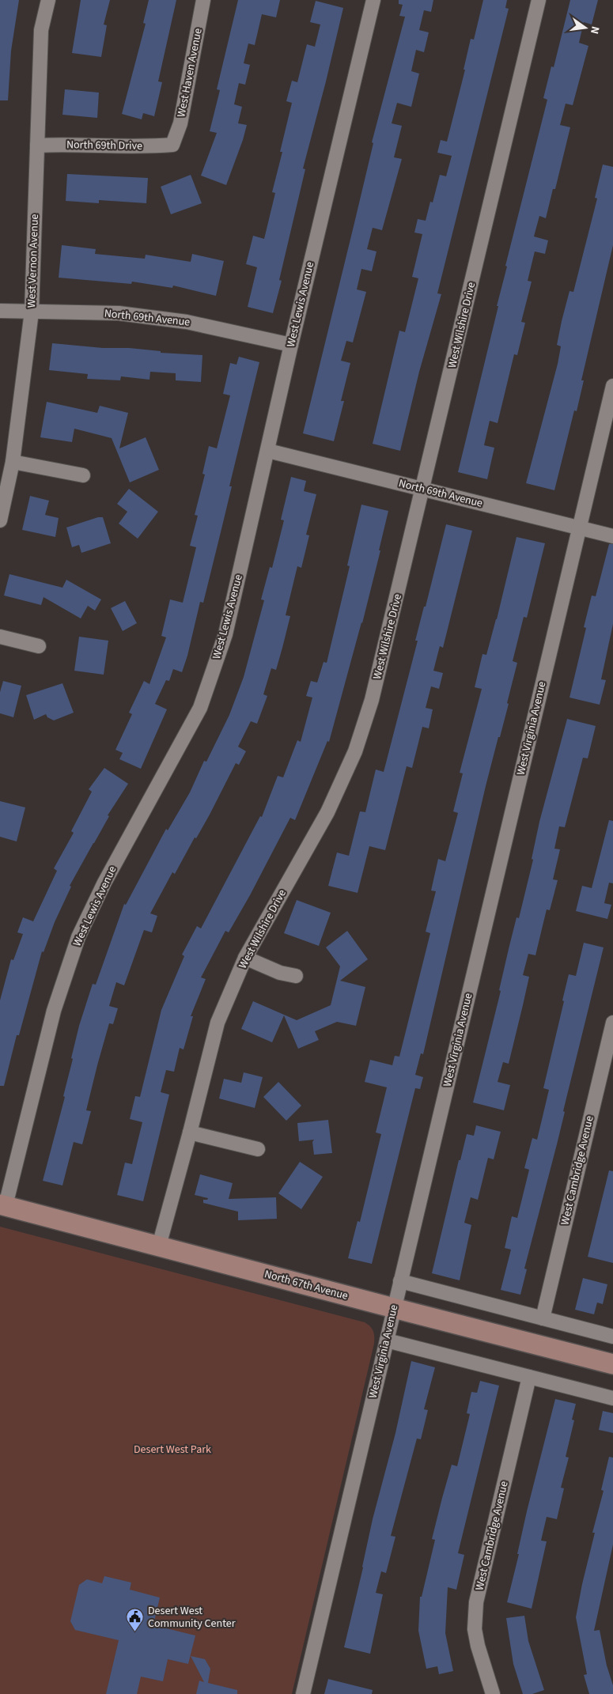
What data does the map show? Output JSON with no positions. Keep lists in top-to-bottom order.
{
  "streets": {
    "main road": ["North 67th Avenue"],
    "street": [
      "West Haven Avenue",
      "North 69th Drive",
      "West Vernon Avenue",
      "West Lewis Avenue",
      "North 69th Avenue",
      "West Wilshire Drive",
      "West Virginia Avenue",
      "West Cambridge Avenue"
    ]
  },
  "crossings": [
    ["West Haven Avenue", "North 69th Drive"],
    ["North 69th Drive", "West Vernon Avenue"],
    ["West Vernon Avenue", "North 69th Avenue"],
    ["West Lewis Avenue", "North 69th Avenue"],
    ["West Lewis Avenue", "North 67th Avenue"],
    ["North 69th Avenue", "West Wilshire Drive"],
    ["North 69th Avenue", "West Virginia Avenue"],
    ["West Wilshire Drive", "North 67th Avenue"],
    ["West Virginia Avenue", "North 67th Avenue"]
  ],
  "parks": ["Desert West Park"],
  "places": {
    "public building": ["Desert West Community Center"]
  },
  "north": "right"
}
